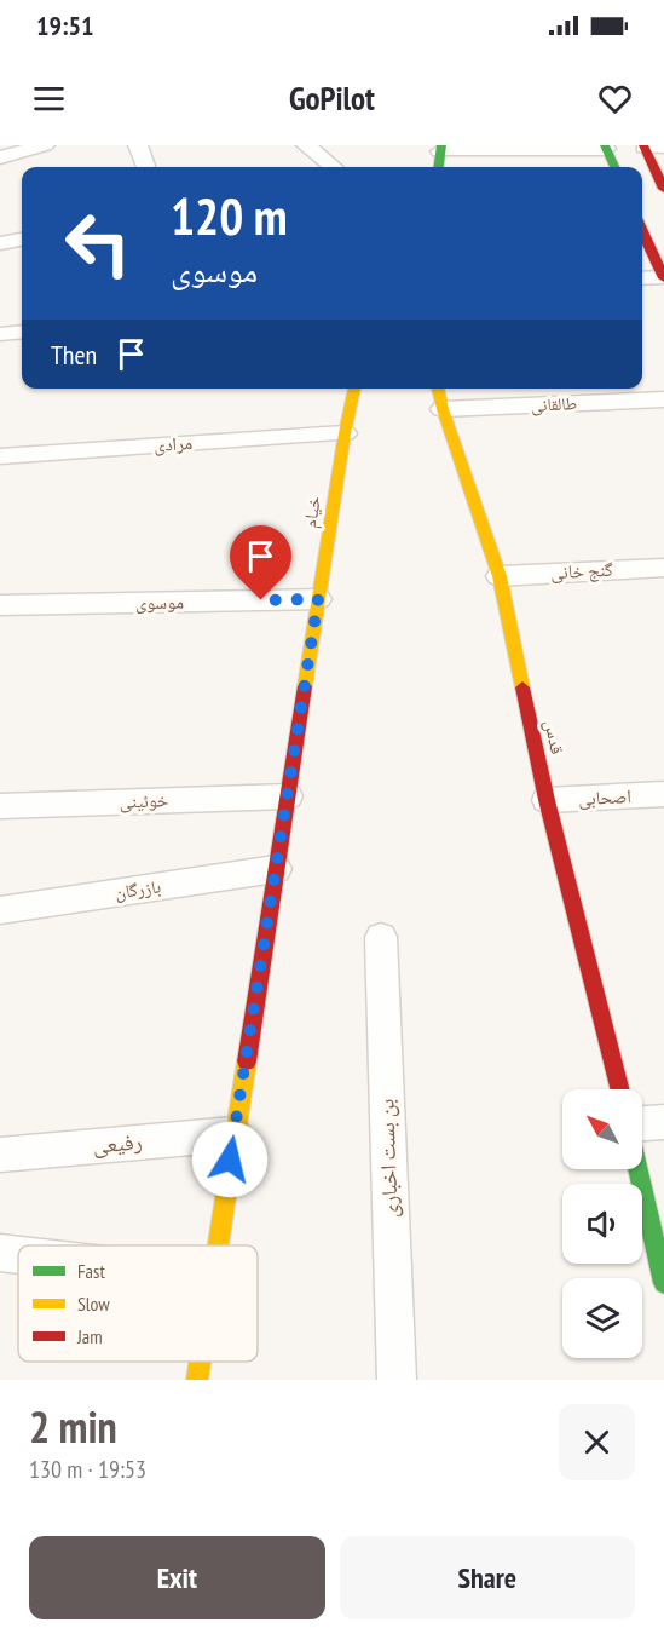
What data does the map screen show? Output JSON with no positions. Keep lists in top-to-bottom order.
{
  "streets": {
    "street": [
      "طالقانی",
      "مرادی",
      "خیام",
      "گنج خانی",
      "موسوی",
      "قدس",
      "اصحابی",
      "خوئینی",
      "بازرگان",
      "رفیعی",
      "بن بست اخباری"
    ]
  },
  "crossings": [
    ["طالقانی", "قدس"],
    ["مرادی", "خیام"],
    ["خیام", "موسوی"],
    ["خیام", "خوئینی"],
    ["خیام", "بازرگان"],
    ["خیام", "رفیعی"],
    ["گنج خانی", "قدس"],
    ["قدس", "اصحابی"]
  ],
  "legend": ["Fast", "Slow", "Jam"],
  "north": "top left",
  "page": {
    "status": "19:51",
    "header": "GoPilot",
    "turn": ["120 m", "موسوی"],
    "then": "Then",
    "heading": ["2 min", "130 m · 19:53"],
    "buttons": ["Exit", "Share"]
  }
}
